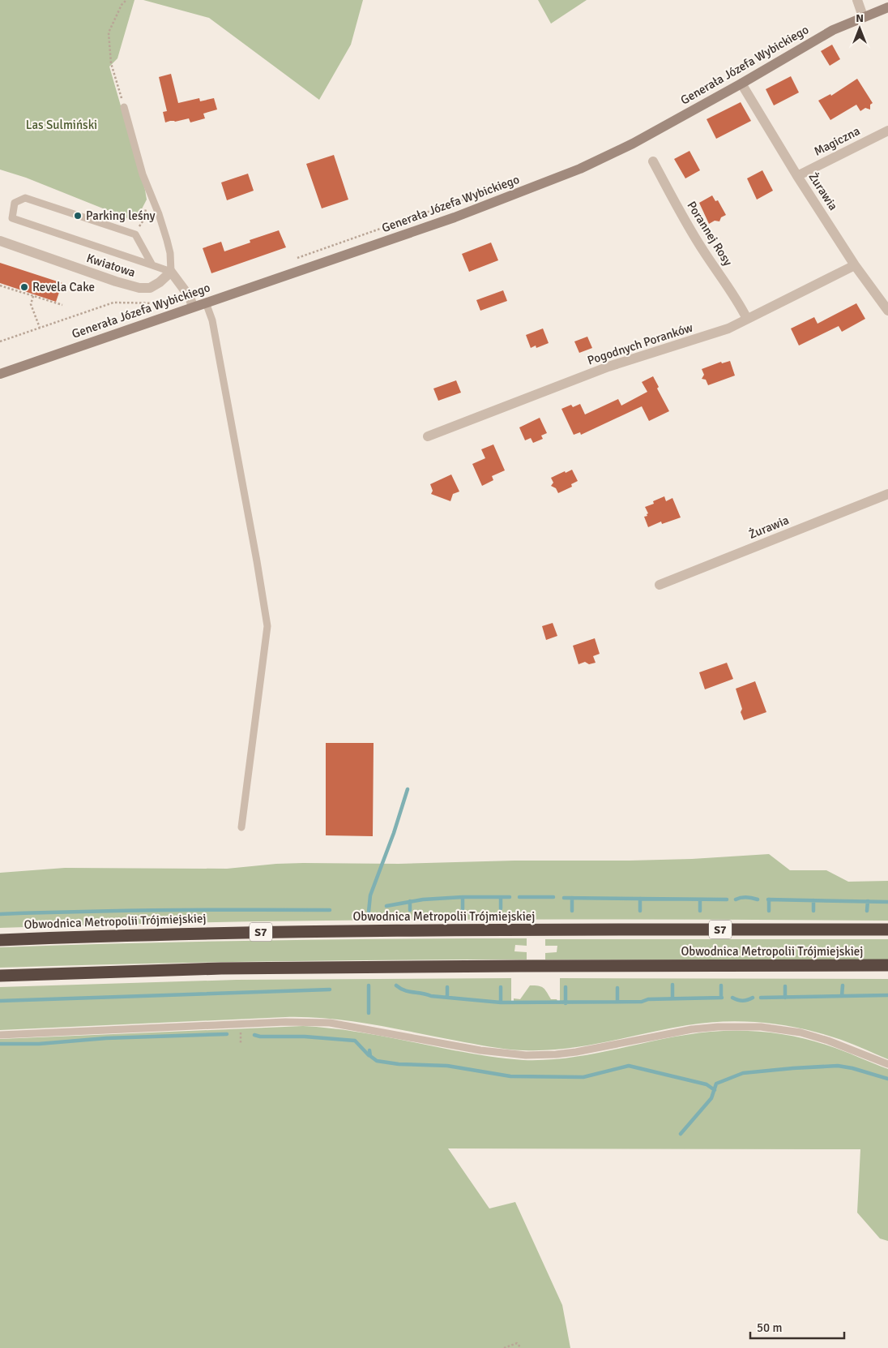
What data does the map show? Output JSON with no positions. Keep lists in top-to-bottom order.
{
  "streets": {
    "highway": ["Obwodnica Metropolii Trójmiejskiej", "S7"],
    "main road": ["Generała Józefa Wybickiego"],
    "street": [
      "Magiczna",
      "Żurawia",
      "Porannej Rosy",
      "Kwiatowa",
      "Pogodnych Poranków"
    ]
  },
  "crossings": [
    ["Generała Józefa Wybickiego", "Żurawia"],
    ["Magiczna", "Żurawia"],
    ["Żurawia", "Pogodnych Poranków"],
    ["Porannej Rosy", "Pogodnych Poranków"]
  ],
  "parks": ["Las Sulmiński"],
  "places": ["Parking leśny", "Revela Cake"],
  "scale_bar": "50 m",
  "north": "top"
}
